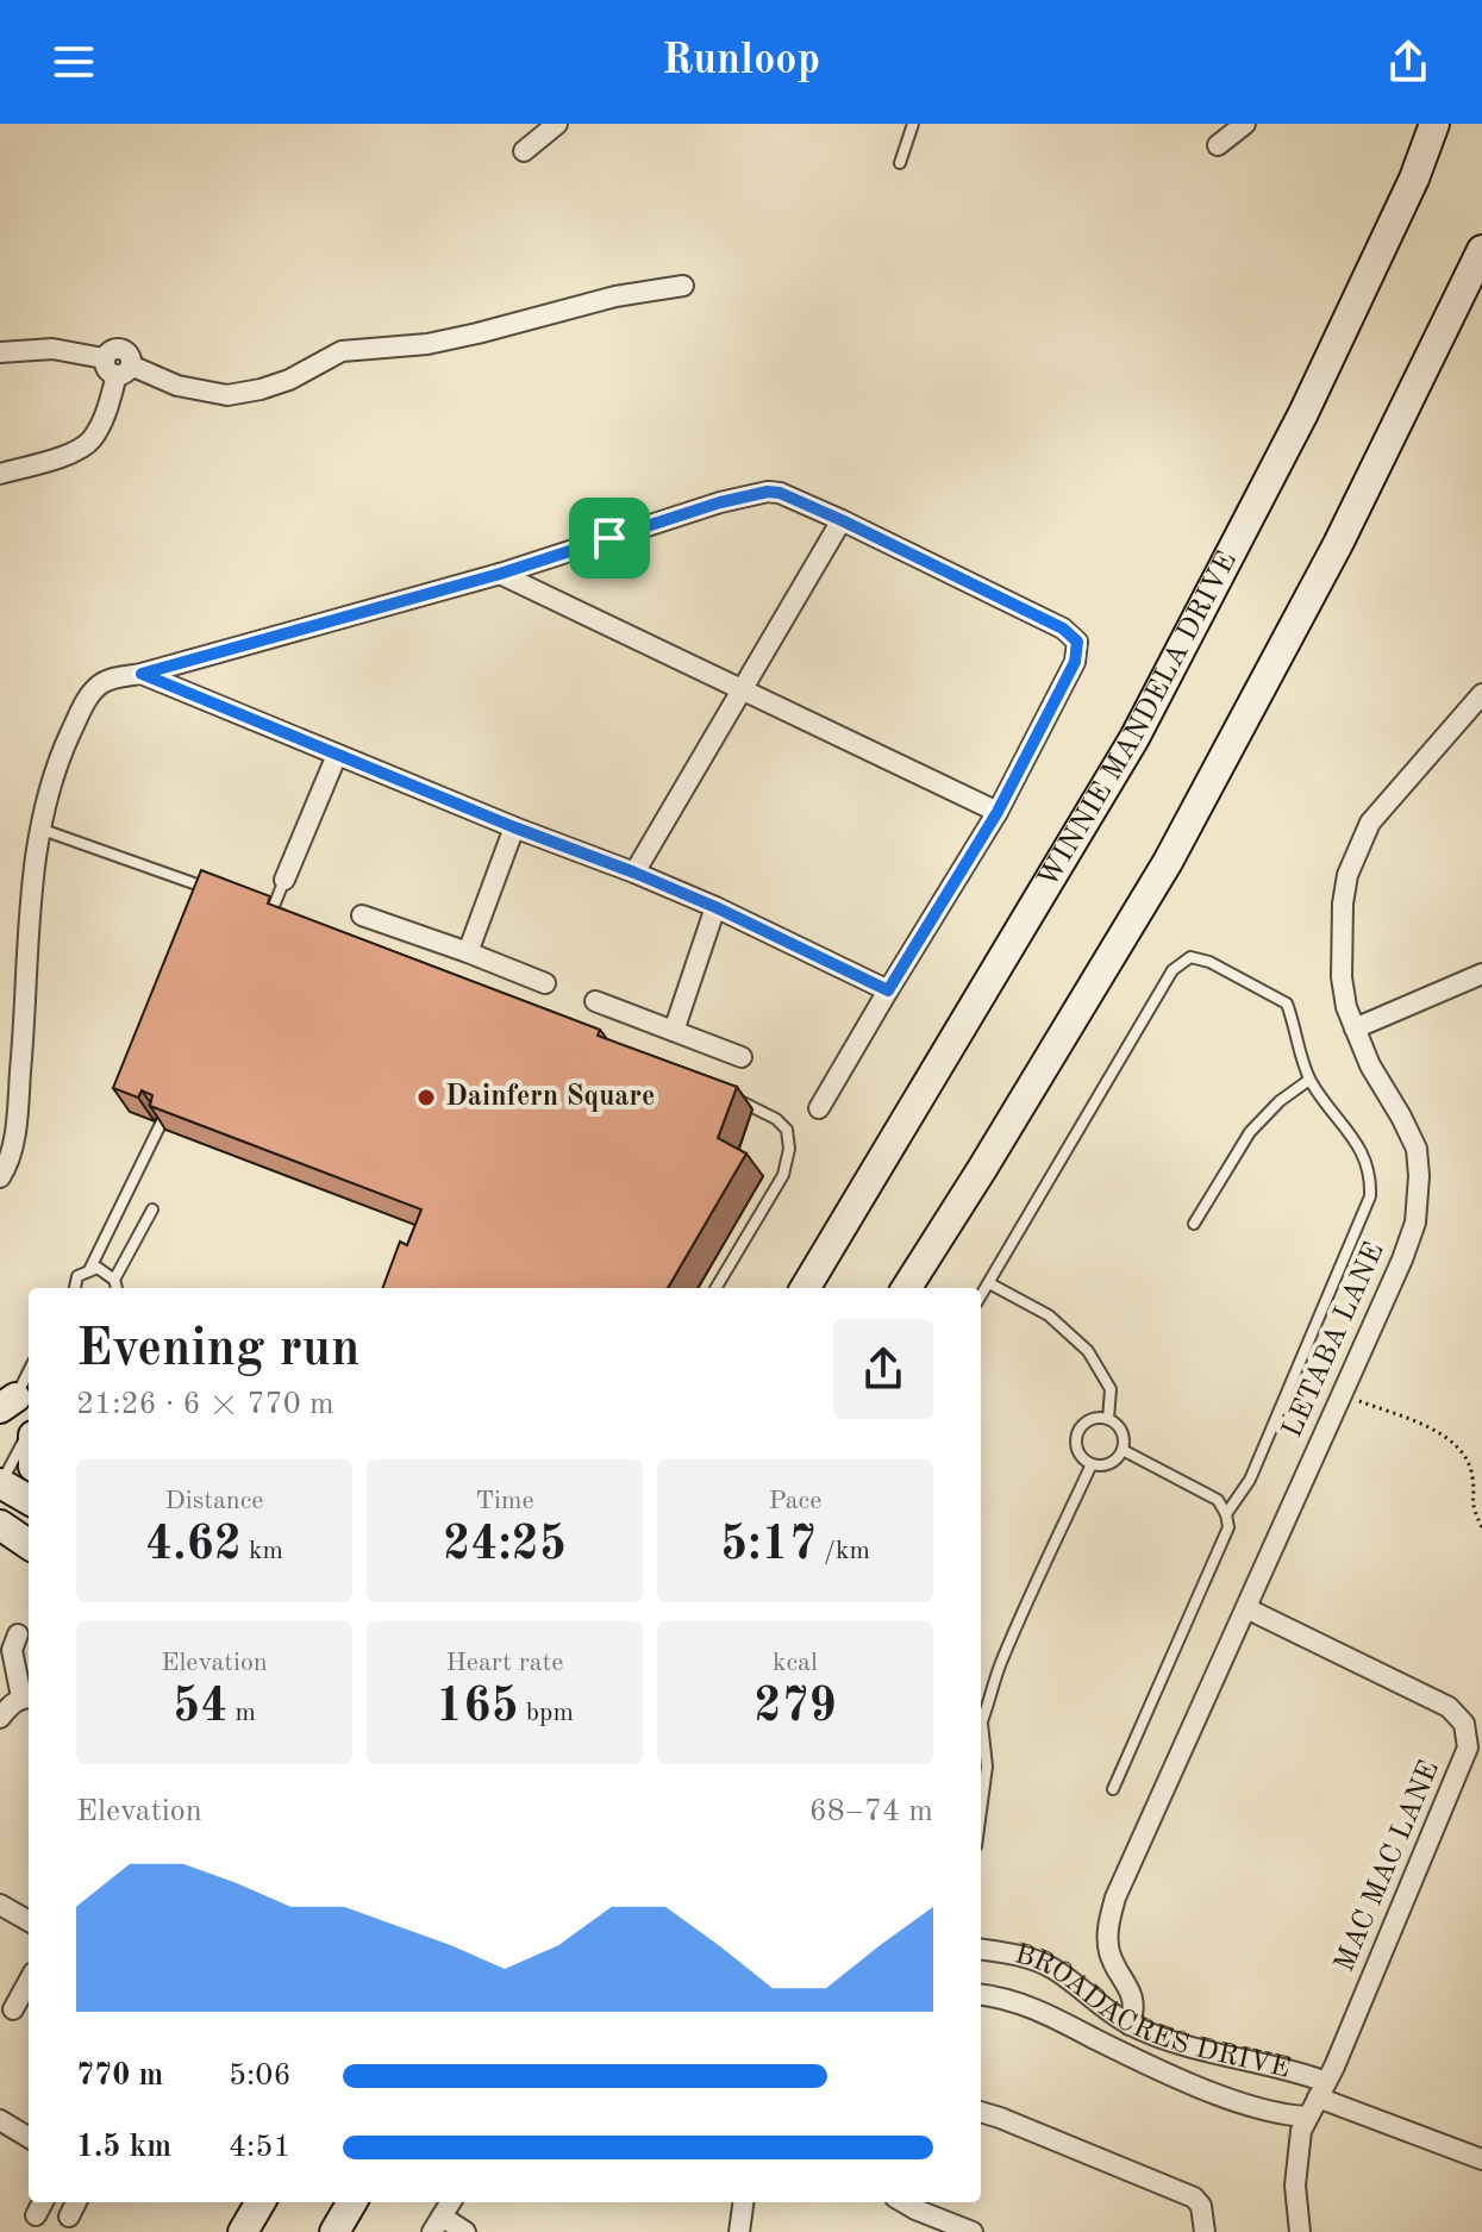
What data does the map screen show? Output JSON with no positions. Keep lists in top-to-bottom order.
{
  "streets": {
    "main road": ["WINNIE MANDELA DRIVE"],
    "street": ["LETABA LANE", "MAC MAC LANE", "BROADACRES DRIVE"]
  },
  "crossings": [
    ["LETABA LANE", "MAC MAC LANE"],
    ["LETABA LANE", "BROADACRES DRIVE"],
    ["MAC MAC LANE", "BROADACRES DRIVE"]
  ],
  "places": ["Dainfern Square"],
  "page": {
    "header": "Runloop",
    "heading": ["Evening run", "21:26 · 6 × 770 m"],
    "stats": [
      ["Distance", "4.62 km"],
      ["Time", "24:25"],
      ["Pace", "5:17 /km"],
      ["Elevation", "54 m"],
      ["Heart rate", "165 bpm"],
      ["kcal", "279"]
    ],
    "chart": ["Elevation", "68–74 m"],
    "list": [
      {
        "name": "770 m",
        "note": "5:06"
      },
      {
        "name": "1.5 km",
        "note": "4:51"
      }
    ]
  }
}
